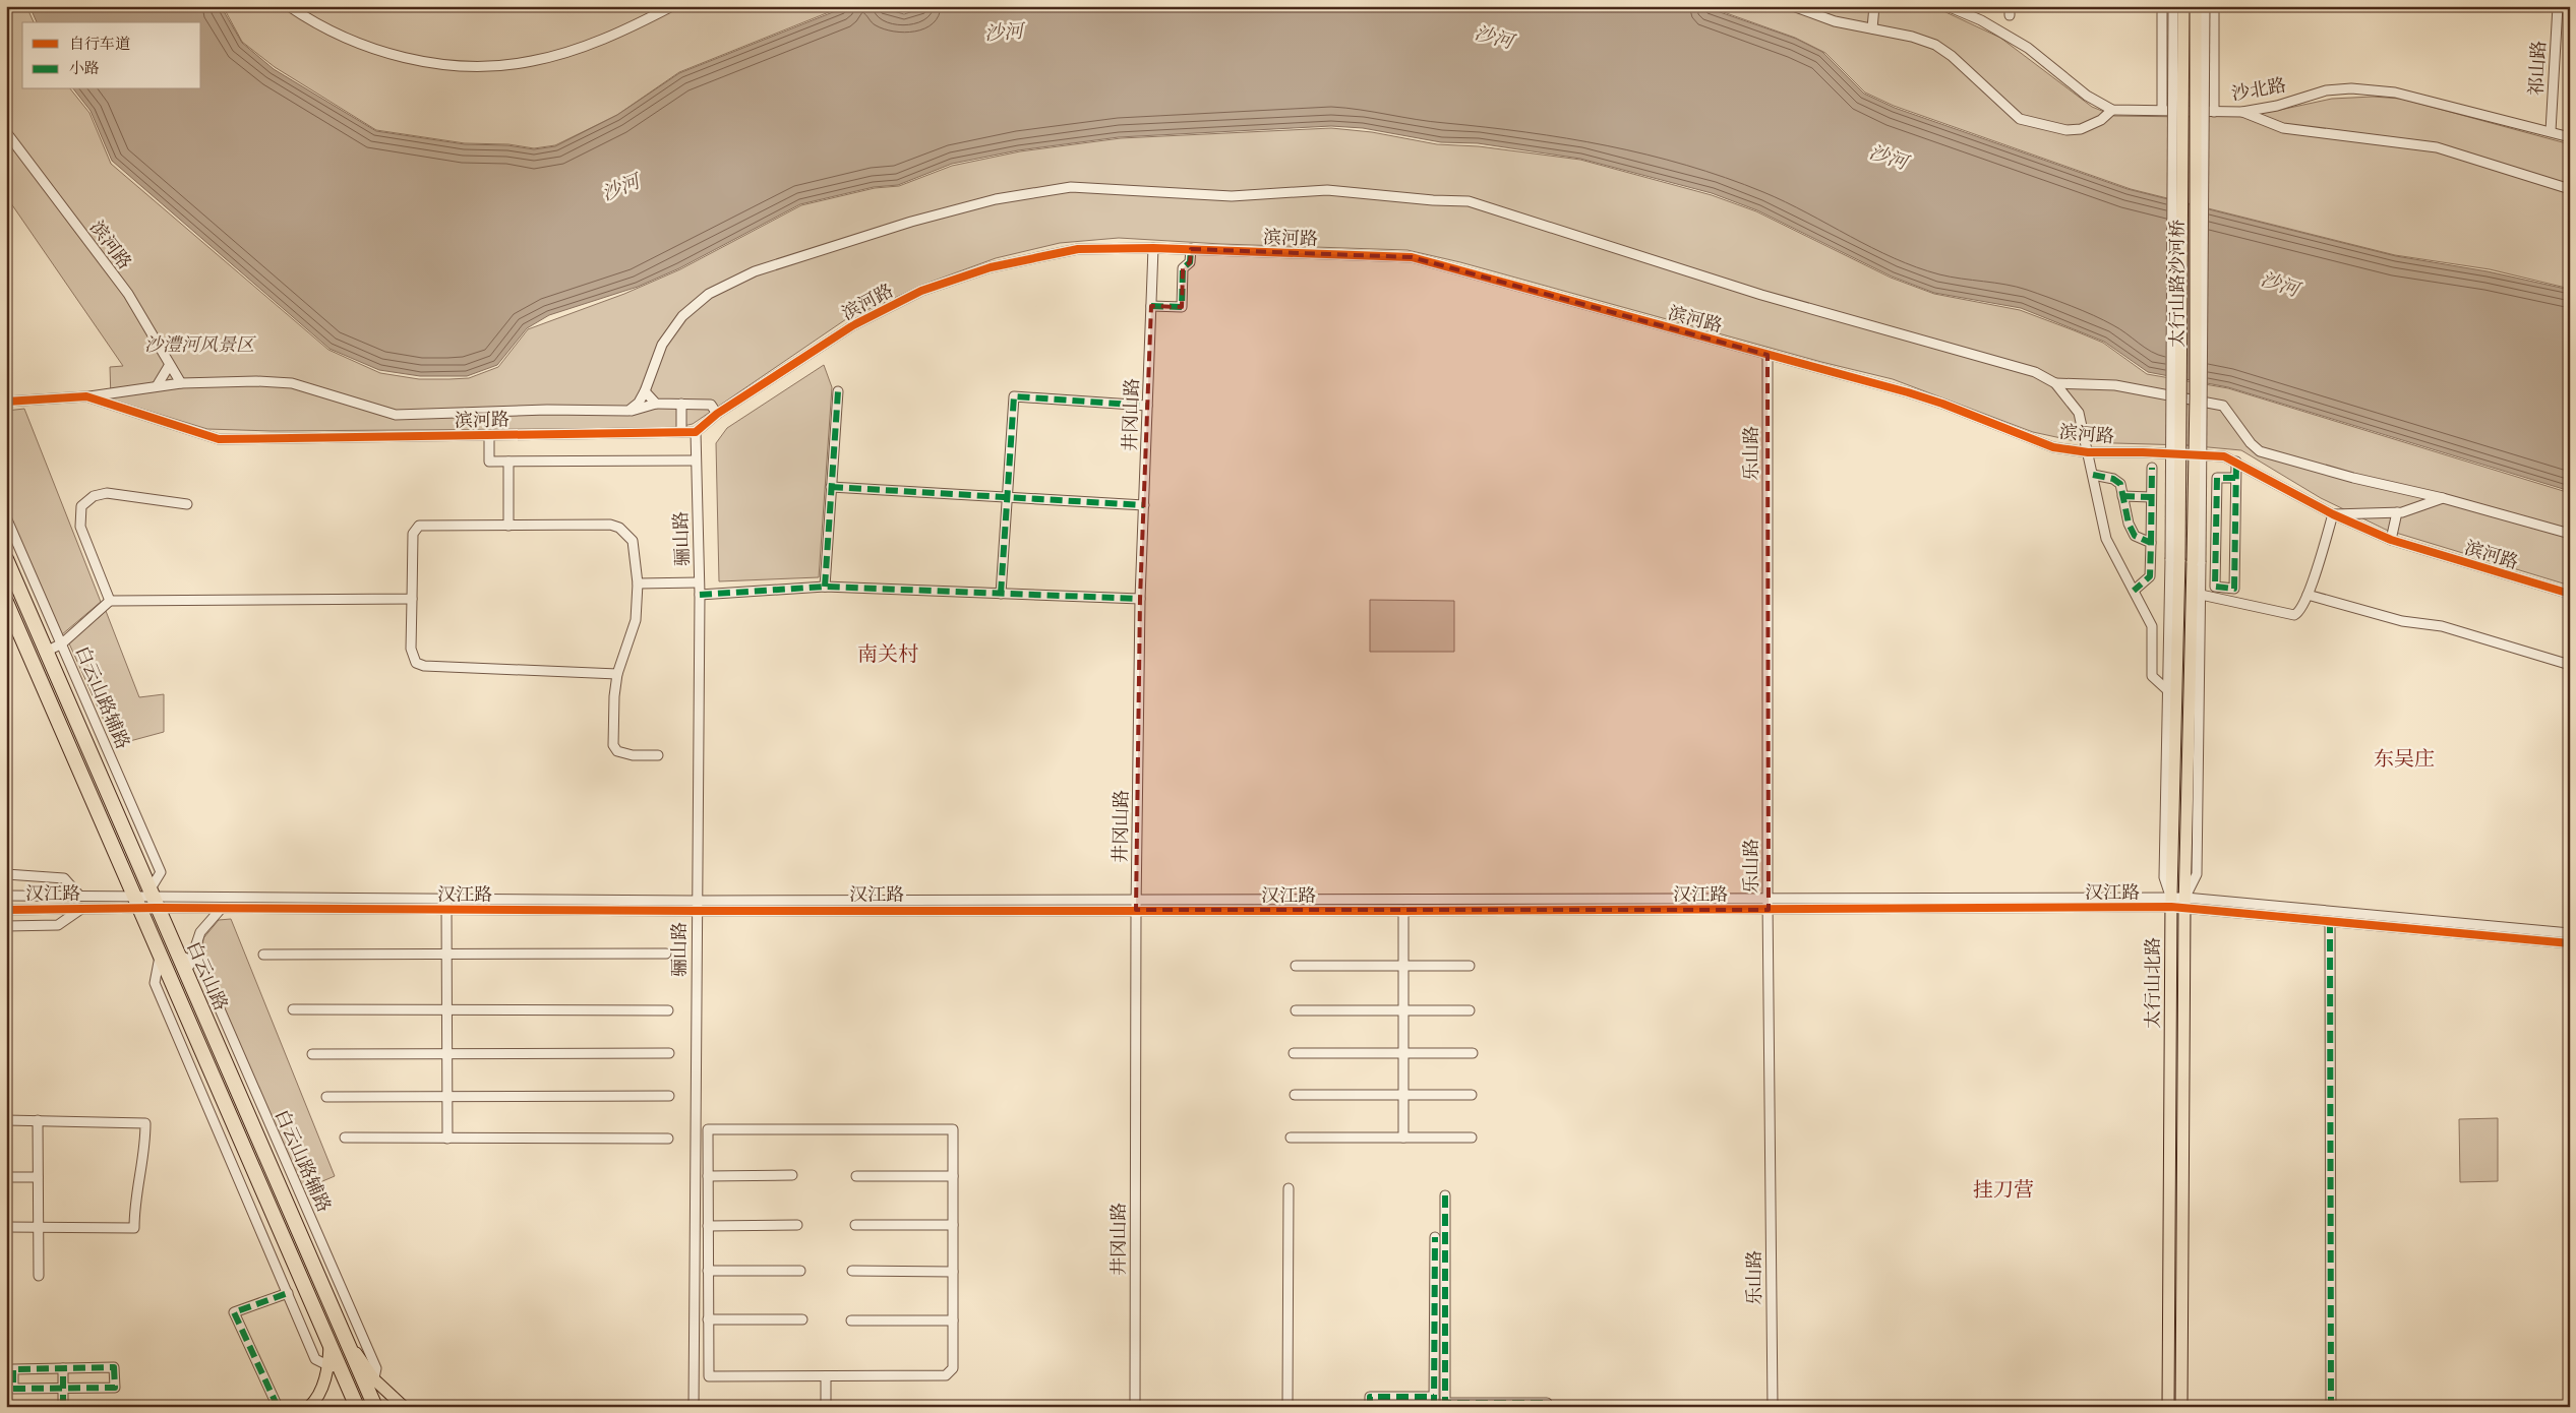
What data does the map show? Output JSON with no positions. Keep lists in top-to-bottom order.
{
  "streets": {
    "highway": ["白云山路"],
    "main road": ["太行山路沙河桥", "太行山北路"],
    "street": [
      "祁山路",
      "沙北路",
      "滨河路",
      "井冈山路",
      "乐山路",
      "骊山路",
      "白云山路辅路",
      "汉江路"
    ]
  },
  "crossings": [
    ["祁山路", "沙北路"],
    ["滨河路", "井冈山路"],
    ["滨河路", "乐山路"],
    ["滨河路", "骊山路"],
    ["太行山路沙河桥", "太行山北路"],
    ["井冈山路", "汉江路"],
    ["乐山路", "汉江路"],
    ["骊山路", "汉江路"],
    ["白云山路辅路", "汉江路"],
    ["白云山路辅路", "白云山路"],
    ["汉江路", "白云山路"],
    ["汉江路", "太行山北路"]
  ],
  "districts": ["南关村", "东吴庄", "挂刀营"],
  "water": ["沙河"],
  "parks": ["沙澧河风景区"],
  "legend": ["自行车道", "小路"]
}
